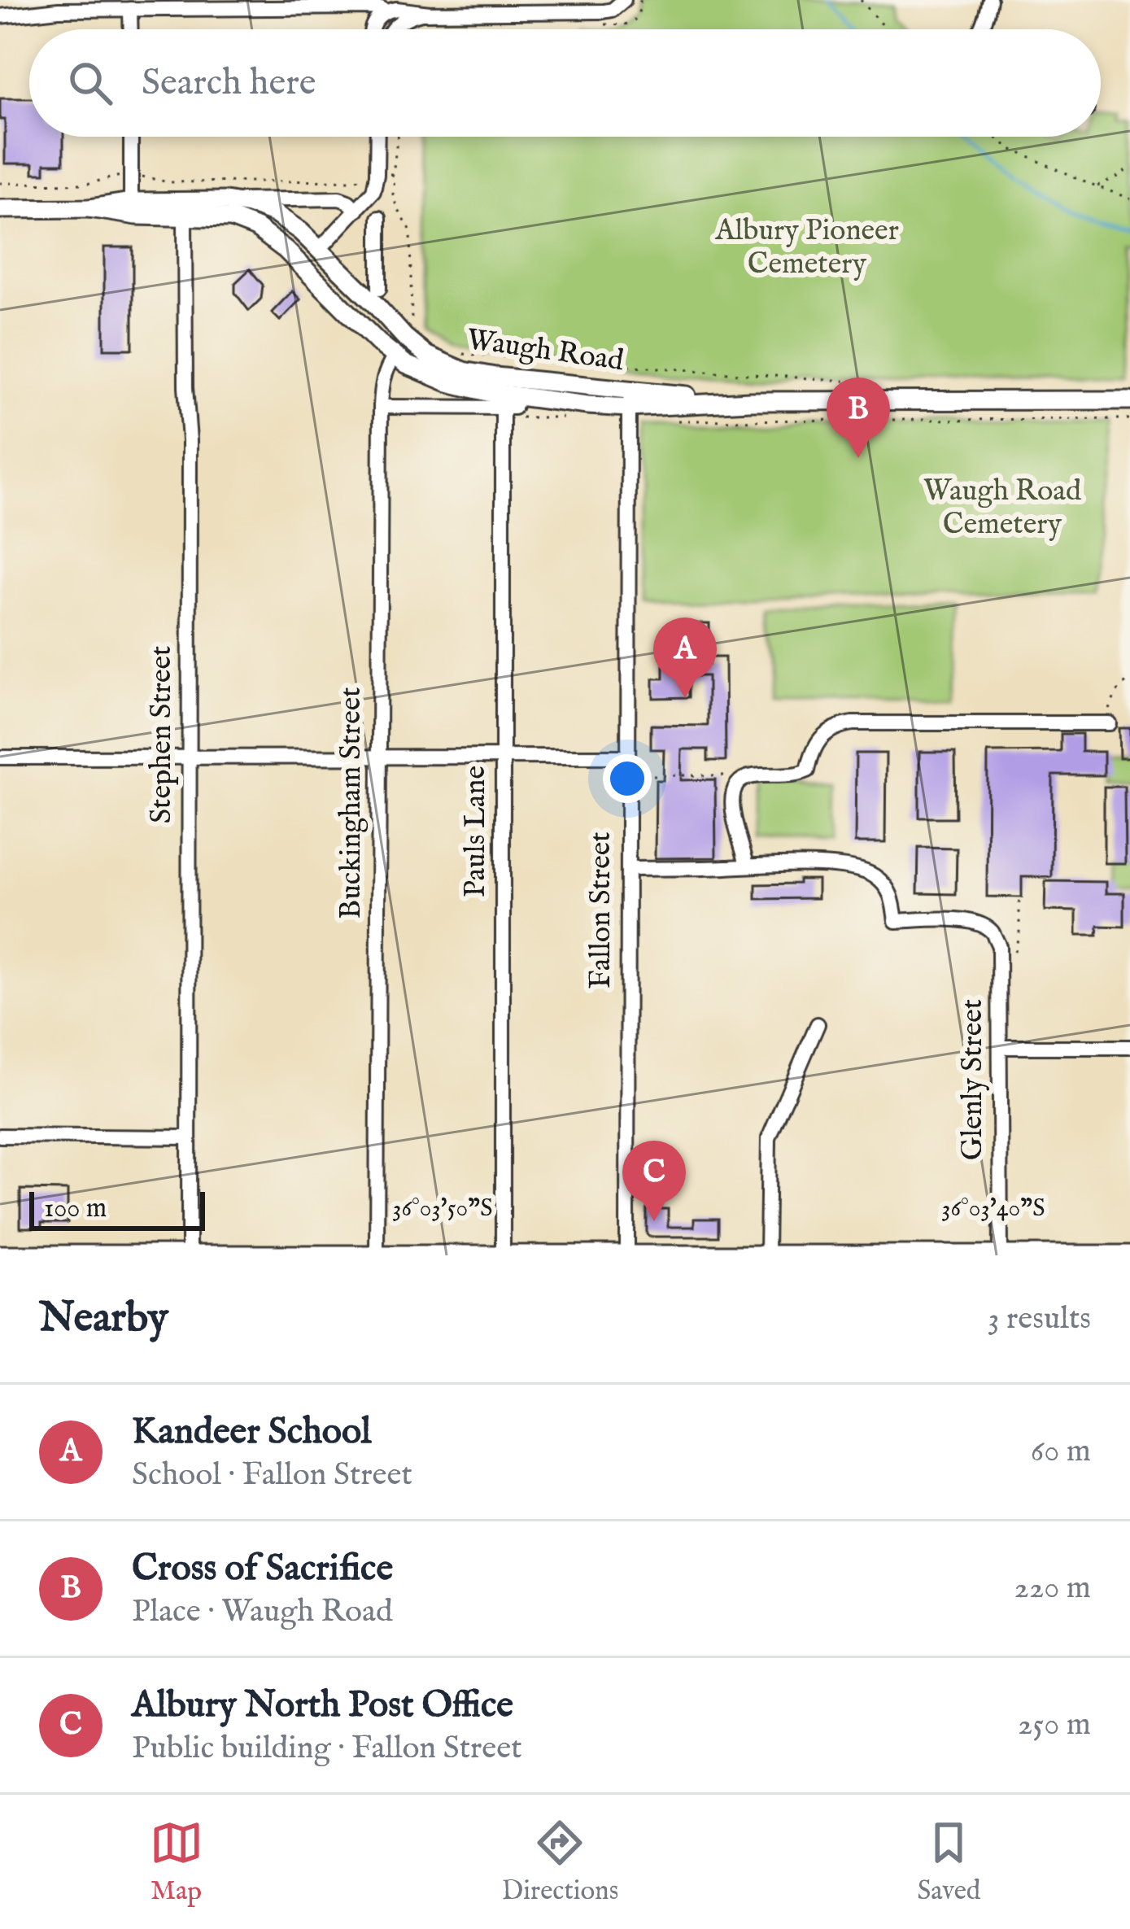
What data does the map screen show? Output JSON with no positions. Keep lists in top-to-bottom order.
{
  "streets": {
    "main road": ["Waugh Road"],
    "street": [
      "Stephen Street",
      "Buckingham Street",
      "Pauls Lane",
      "Fallon Street",
      "Glenly Street"
    ]
  },
  "crossings": [
    ["Waugh Road", "Stephen Street"],
    ["Waugh Road", "Buckingham Street"],
    ["Waugh Road", "Pauls Lane"],
    ["Waugh Road", "Fallon Street"]
  ],
  "parks": ["Albury Pioneer Cemetery", "Waugh Road Cemetery"],
  "scale_bar": "100 m",
  "page": {
    "search": "Search here",
    "pins": ["B", "A", "C"],
    "scale": "100 m",
    "heading": ["Nearby", "3 results"],
    "list": [
      {
        "mark": "A",
        "name": "Kandeer School",
        "note": "School · Fallon Street",
        "value": "60 m"
      },
      {
        "mark": "B",
        "name": "Cross of Sacrifice",
        "note": "Place · Waugh Road",
        "value": "220 m"
      },
      {
        "mark": "C",
        "name": "Albury North Post Office",
        "note": "Public building · Fallon Street",
        "value": "250 m"
      }
    ],
    "nav": ["Map", "Directions", "Saved"]
  },
  "coordinates": ["36°03'50\"S", "36°03'40\"S"]
}
